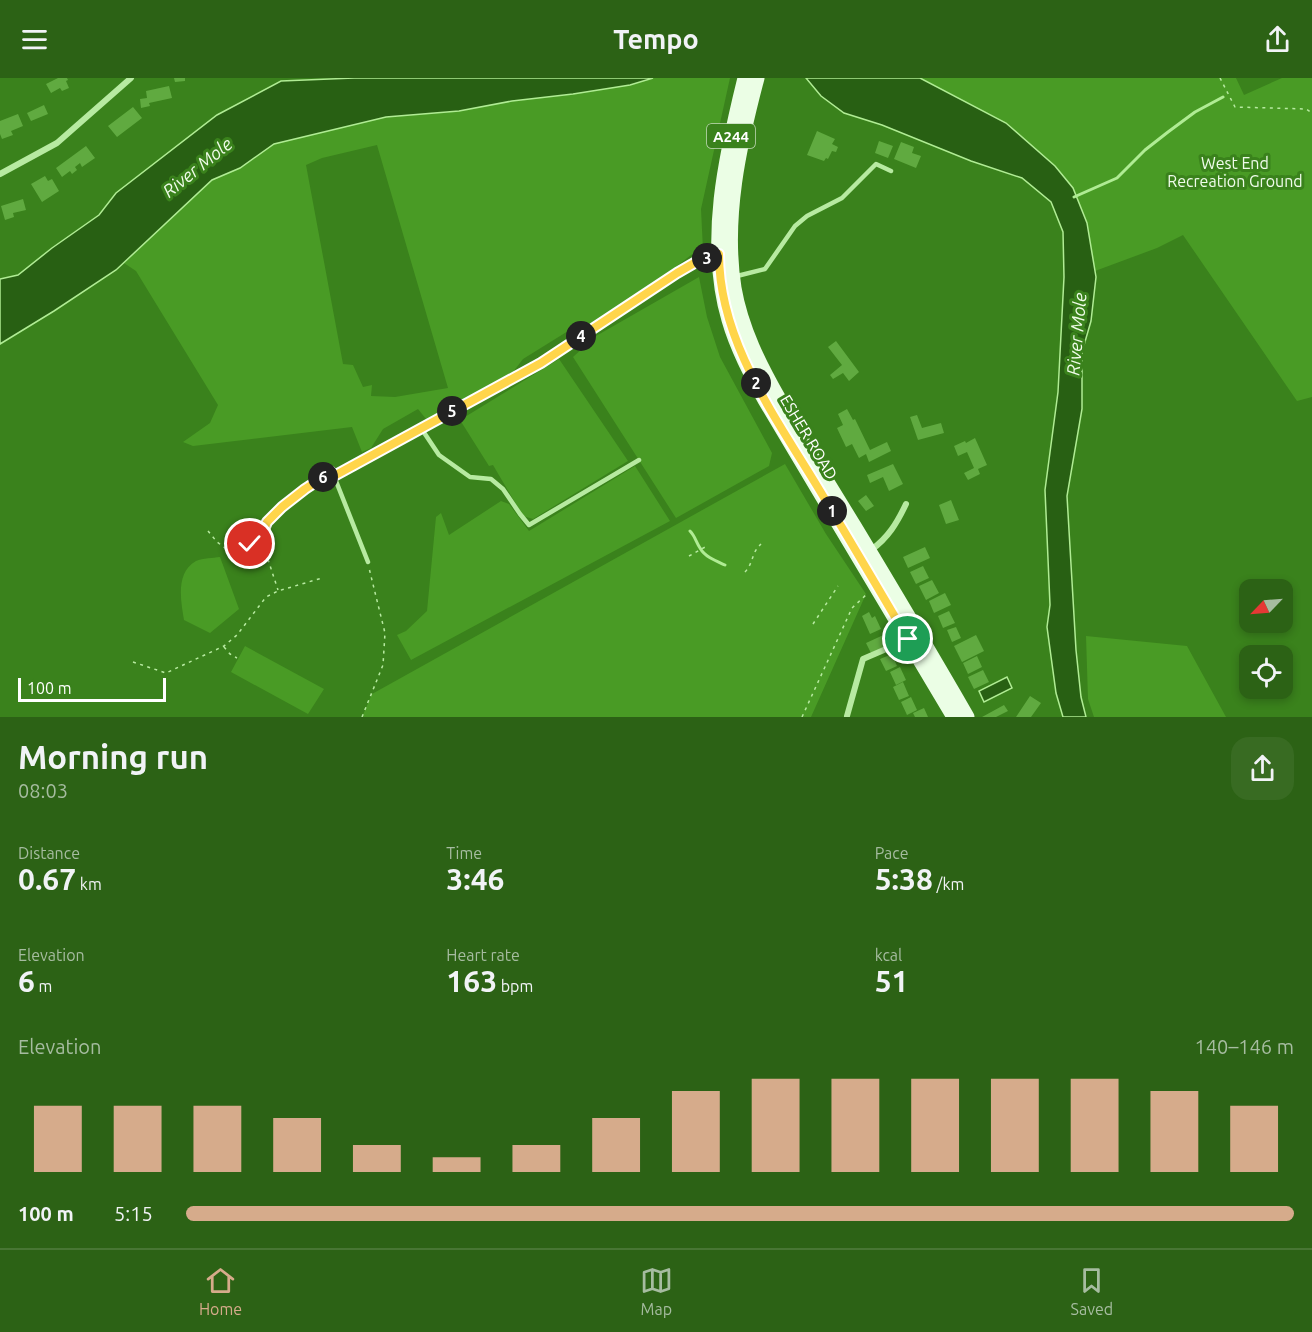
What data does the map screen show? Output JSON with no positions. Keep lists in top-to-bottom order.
{
  "streets": {
    "main road": ["A244", "ESHER ROAD"]
  },
  "water": ["River Mole"],
  "parks": ["West End Recreation Ground"],
  "scale_bar": "100 m",
  "north": "bottom left",
  "page": {
    "header": "Tempo",
    "pins": [
      "3",
      "4",
      "2",
      "5",
      "6",
      "1"
    ],
    "scale": "100 m",
    "heading": ["Morning run", "08:03"],
    "stats": [
      ["Distance", "0.67 km"],
      ["Time", "3:46"],
      ["Pace", "5:38 /km"],
      ["Elevation", "6 m"],
      ["Heart rate", "163 bpm"],
      ["kcal", "51"]
    ],
    "chart": ["Elevation", "140–146 m"],
    "list": [
      {
        "name": "100 m",
        "note": "5:15"
      }
    ],
    "tabs": ["Home", "Map", "Saved"]
  }
}
